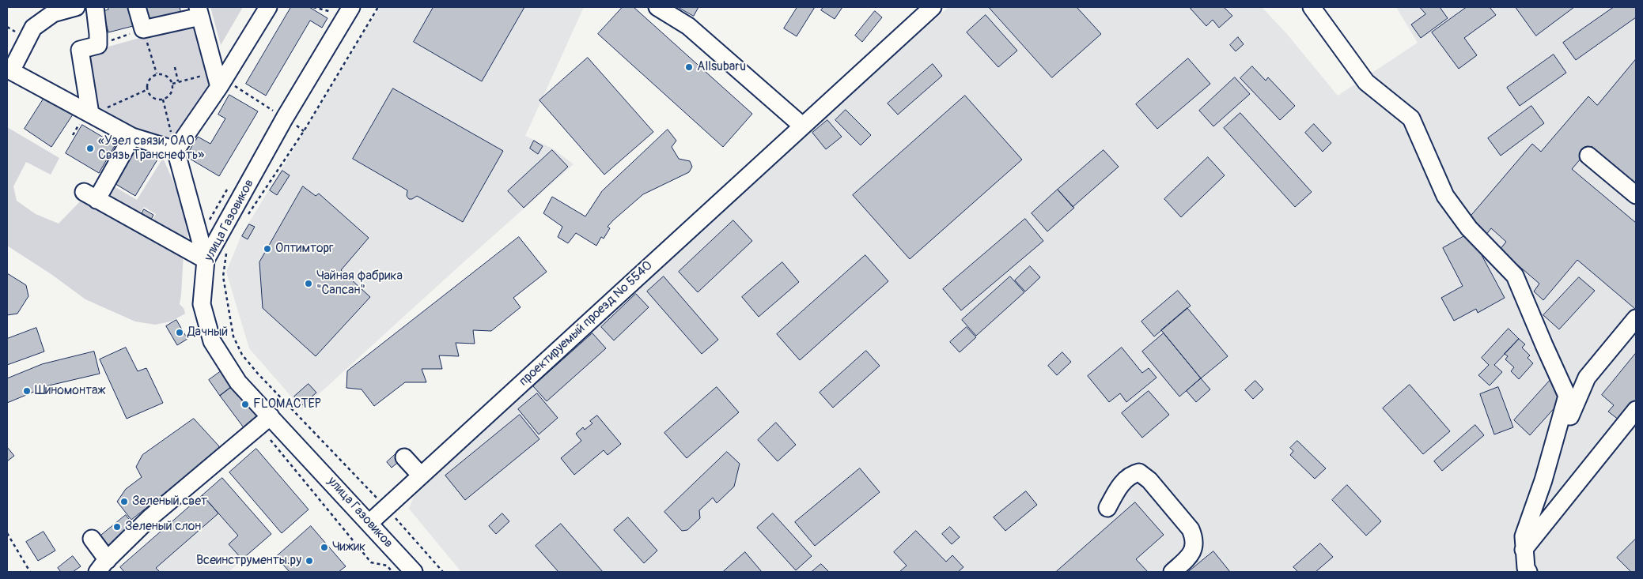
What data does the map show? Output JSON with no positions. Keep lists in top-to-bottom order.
{
  "streets": {
    "street": ["улица Газовиков", "проектируемый проезд № 5540"]
  },
  "crossings": [
    ["улица Газовиков", "проектируемый проезд № 5540"]
  ],
  "places": [
    "Allsubaru",
    "«Узел связи, ОАО Связь Транснефть»",
    "Оптимторг",
    "Чайная фабрика \"Сапсан\"",
    "Дачный",
    "Шиномонтаж",
    "FLOМАСТЕР",
    "Зеленый свет",
    "Зеленый слон",
    "Чижик",
    "Всеинструменты.ру"
  ]
}
